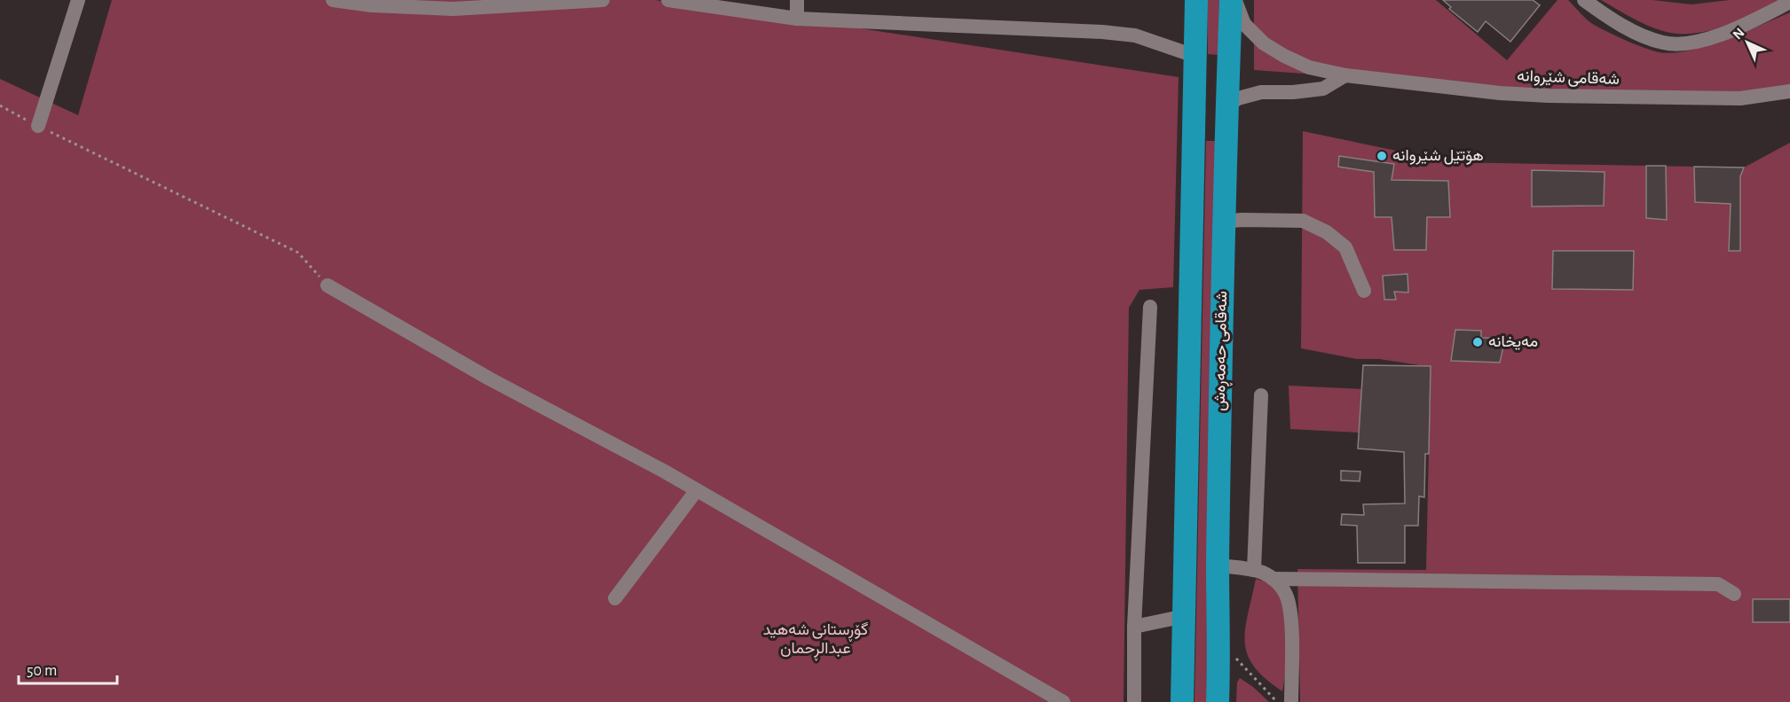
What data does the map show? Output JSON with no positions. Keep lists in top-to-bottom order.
{
  "streets": {
    "highway": ["شەقامی حەمەڕەش"],
    "street": ["شەقامی شێروانە"]
  },
  "crossings": [
    ["شەقامی شێروانە", "شەقامی حەمەڕەش"]
  ],
  "parks": ["گۆڕستانی شەهید عبدالڕحمان"],
  "places": ["هۆتێل شێروانە", "مەیخانە"],
  "scale_bar": "50 m",
  "north": "top left"
}
